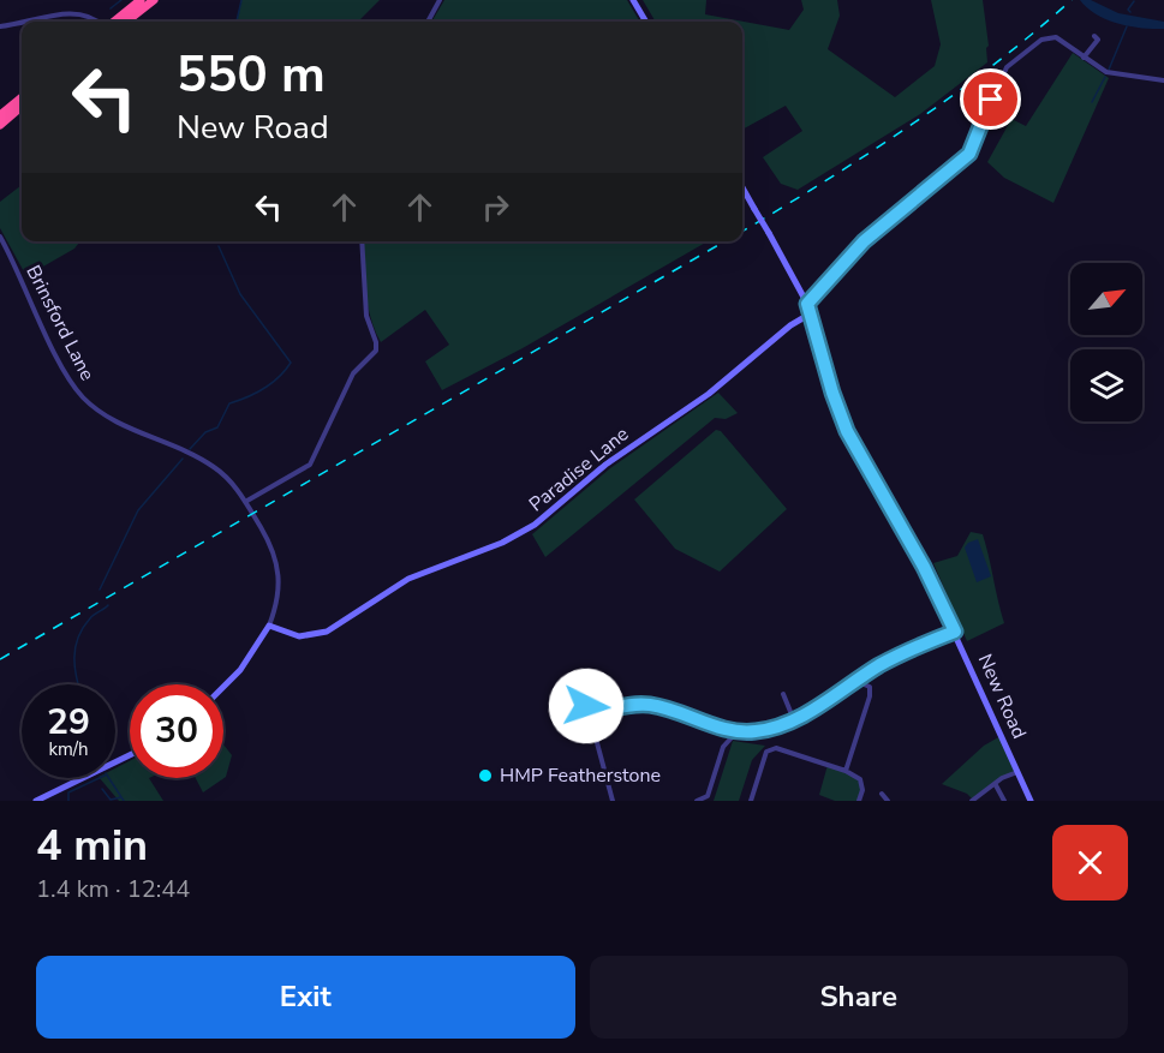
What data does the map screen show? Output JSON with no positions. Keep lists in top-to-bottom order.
{
  "streets": {
    "street": ["Brinsford Lane", "Paradise Lane", "New Road"]
  },
  "crossings": [
    ["Brinsford Lane", "Paradise Lane"],
    ["Paradise Lane", "New Road"]
  ],
  "places": ["HMP Featherstone"],
  "north": "top right",
  "page": {
    "turn": ["550 m", "New Road"],
    "speed": "29 km/h",
    "limit": "30",
    "heading": ["4 min", "1.4 km · 12:44"],
    "buttons": ["Exit", "Share"]
  }
}
